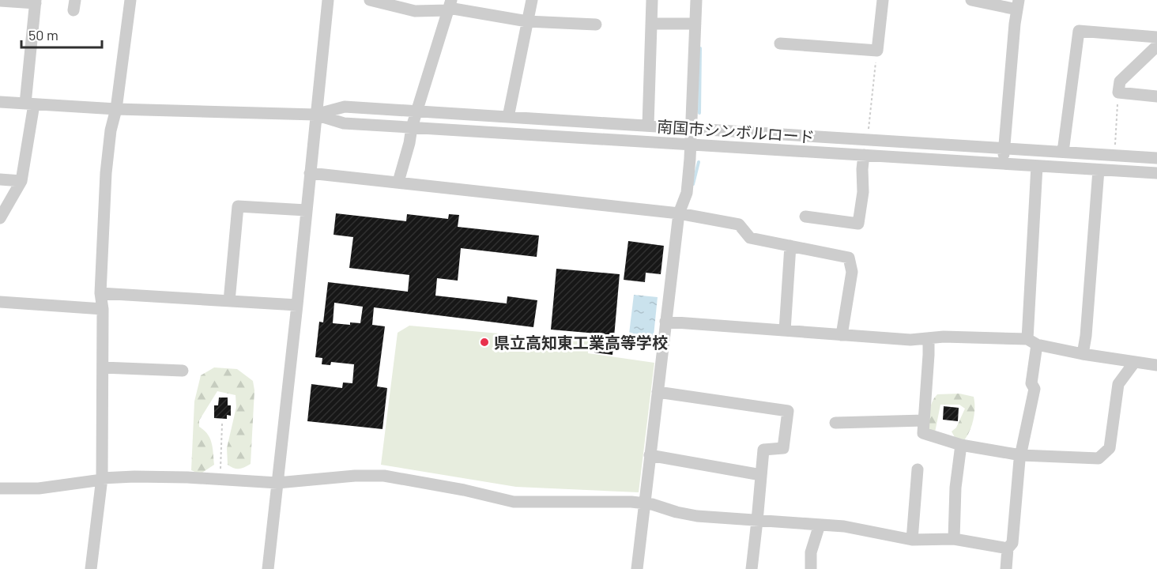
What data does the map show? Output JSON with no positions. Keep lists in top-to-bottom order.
{
  "streets": {
    "street": ["南国市シンボルロード"]
  },
  "places": ["県立高知東工業高等学校"],
  "scale_bar": "50 m"
}
